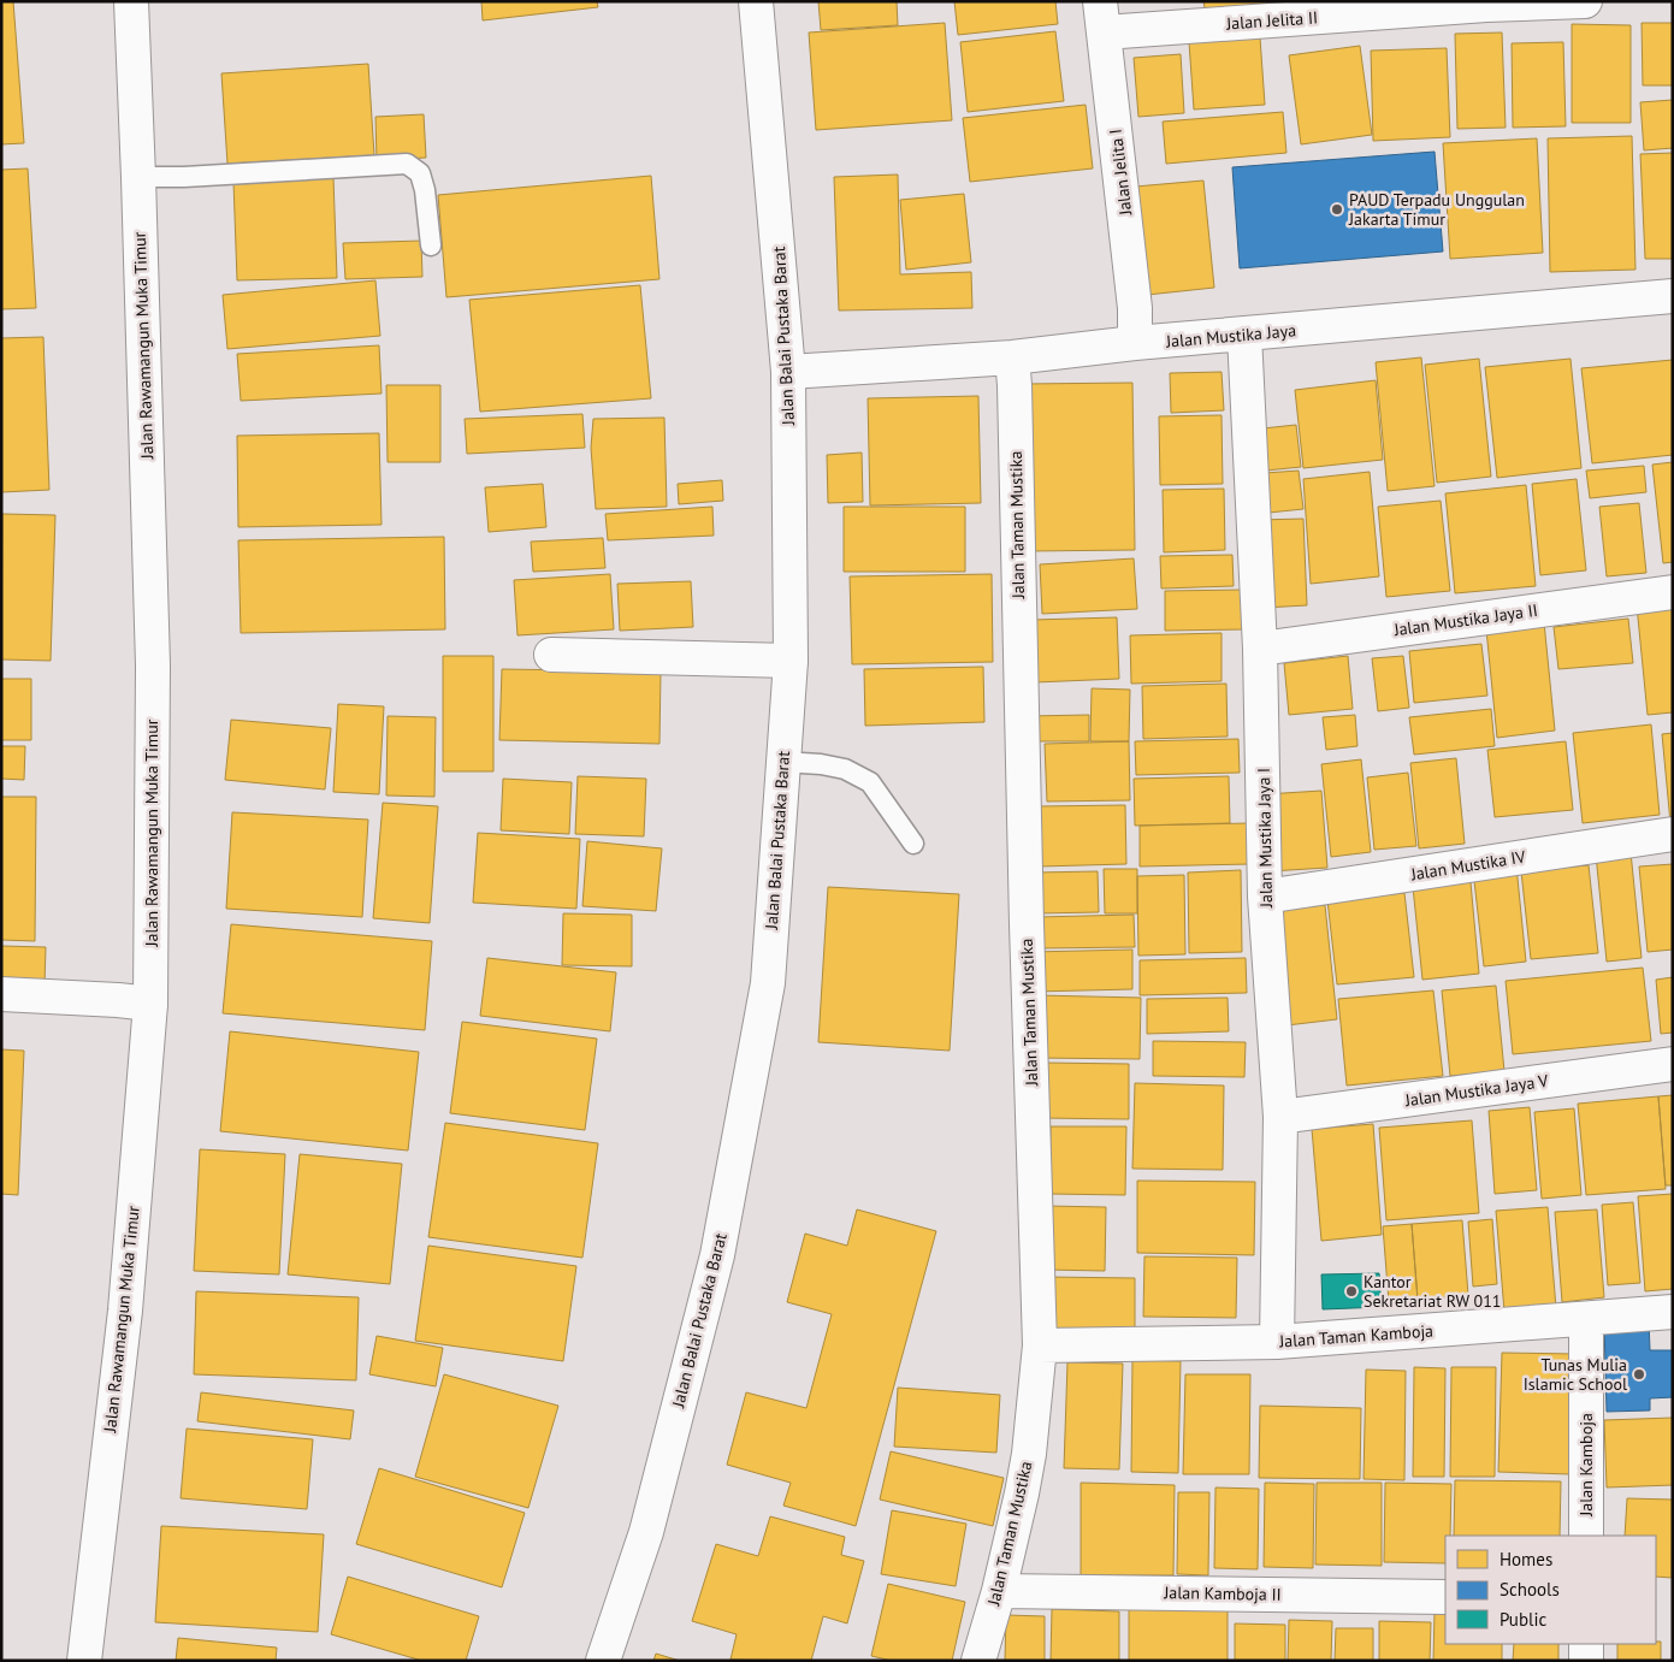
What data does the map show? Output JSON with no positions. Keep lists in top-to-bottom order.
{
  "streets": {
    "street": [
      "Jalan Jelita II",
      "Jalan Jelita I",
      "Jalan Balai Pustaka Barat",
      "Jalan Mustika Jaya",
      "Jalan Rawamangun Muka Timur",
      "Jalan Taman Mustika",
      "Jalan Mustika Jaya II",
      "Jalan Mustika Jaya I",
      "Jalan Mustika IV",
      "Jalan Mustika Jaya V",
      "Jalan Taman Kamboja",
      "Jalan Kamboja",
      "Jalan Kamboja II"
    ]
  },
  "crossings": [
    ["Jalan Jelita II", "Jalan Jelita I"],
    ["Jalan Jelita I", "Jalan Mustika Jaya"],
    ["Jalan Balai Pustaka Barat", "Jalan Mustika Jaya"],
    ["Jalan Mustika Jaya", "Jalan Taman Mustika"],
    ["Jalan Mustika Jaya", "Jalan Mustika Jaya I"],
    ["Jalan Taman Mustika", "Jalan Taman Kamboja"],
    ["Jalan Taman Mustika", "Jalan Kamboja II"],
    ["Jalan Mustika Jaya II", "Jalan Mustika Jaya I"],
    ["Jalan Mustika Jaya I", "Jalan Mustika IV"],
    ["Jalan Mustika Jaya I", "Jalan Mustika Jaya V"],
    ["Jalan Mustika Jaya I", "Jalan Taman Kamboja"],
    ["Jalan Taman Kamboja", "Jalan Kamboja"]
  ],
  "places": ["PAUD Terpadu Unggulan Jakarta Timur", "Kantor Sekretariat RW 011", "Tunas Mulia Islamic School"],
  "legend": ["Homes", "Schools", "Public"]
}
